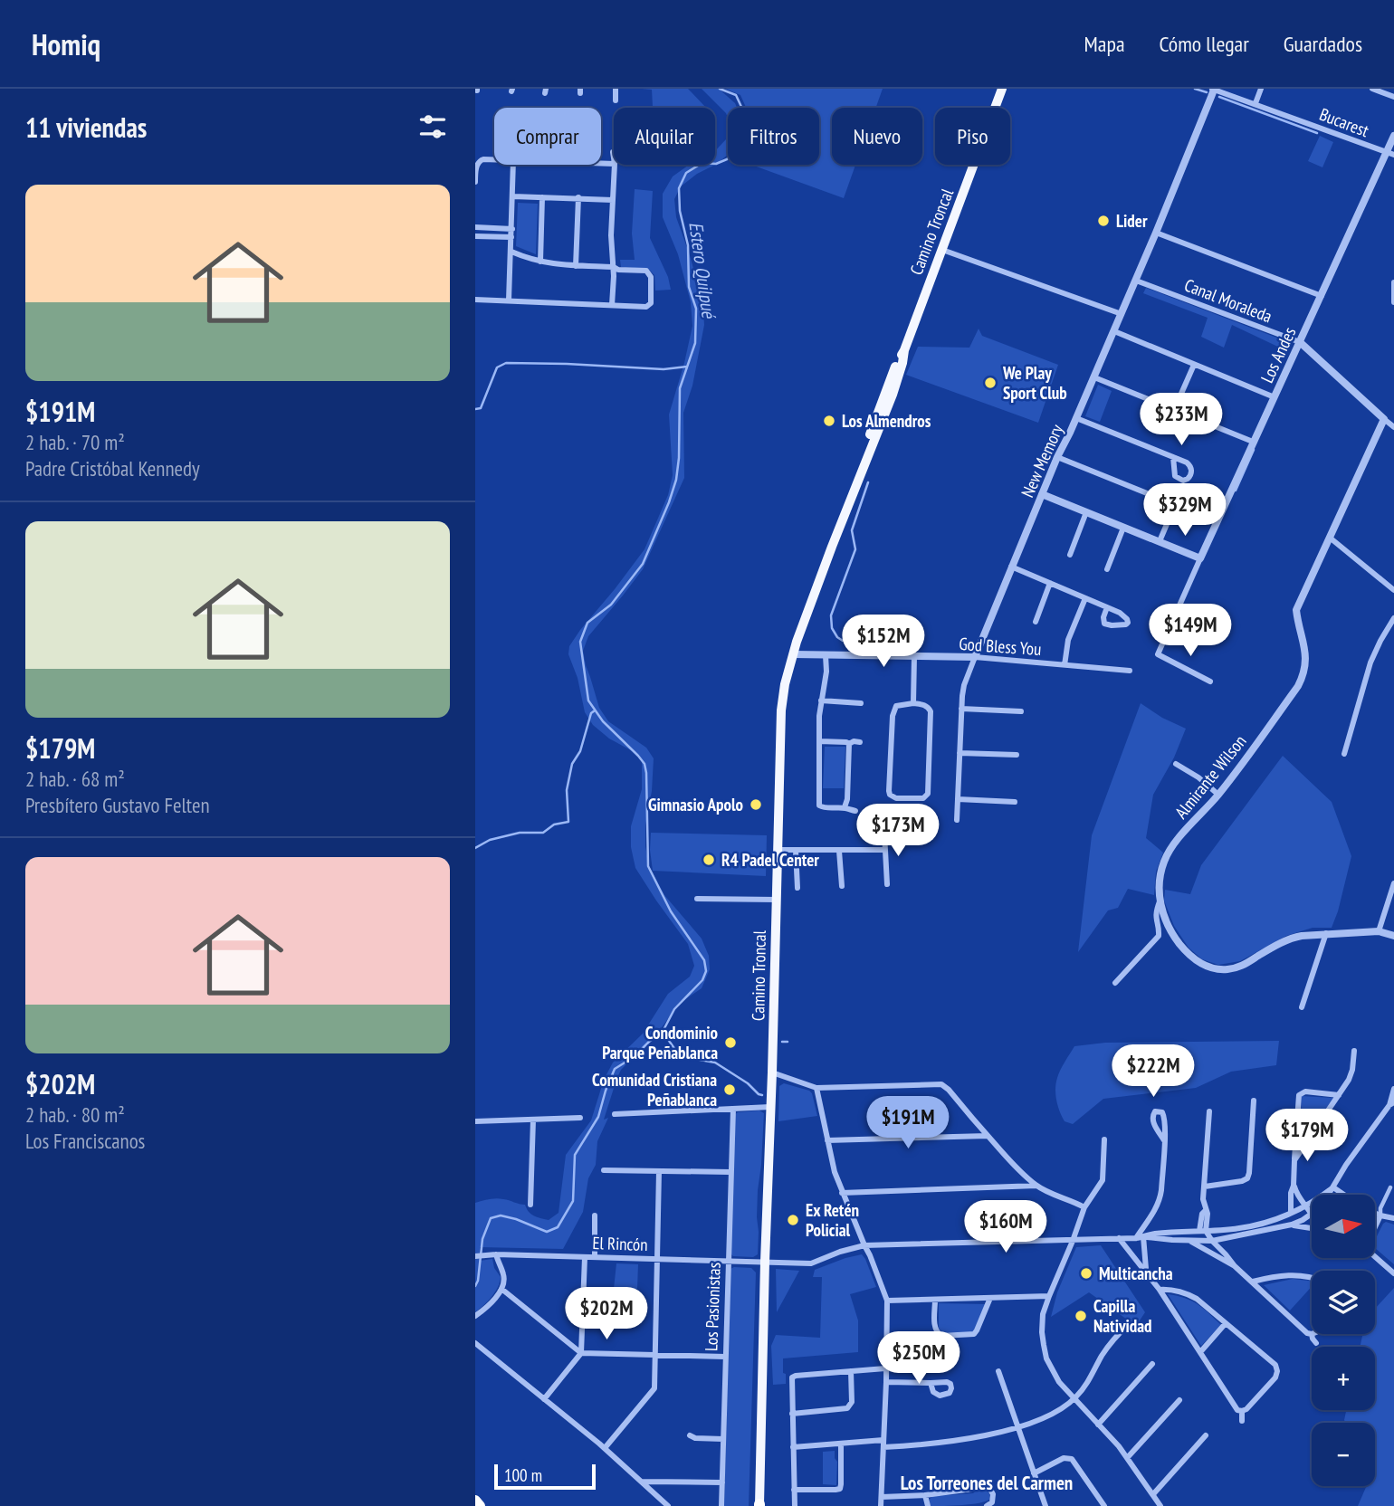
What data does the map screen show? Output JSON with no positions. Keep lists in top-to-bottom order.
{
  "streets": {
    "main road": ["Camino Troncal"],
    "street": [
      "Bucarest",
      "Canal Moraleda",
      "Los Andes",
      "New Memory",
      "God Bless You",
      "Almirante Wilson",
      "El Rincón",
      "Los Pasionistas"
    ]
  },
  "crossings": [
    ["Bucarest", "Los Andes"],
    ["Bucarest", "New Memory"],
    ["Camino Troncal", "God Bless You"],
    ["Camino Troncal", "El Rincón"],
    ["Canal Moraleda", "Los Andes"],
    ["Canal Moraleda", "New Memory"],
    ["Canal Moraleda", "Almirante Wilson"],
    ["New Memory", "God Bless You"],
    ["El Rincón", "Los Pasionistas"]
  ],
  "districts": ["Los Torreones del Carmen"],
  "water": ["Estero Quilpué"],
  "places": [
    "Lider",
    "We Play Sport Club",
    "Los Almendros",
    "Gimnasio Apolo",
    "R4 Padel Center",
    "Condominio Parque Peñablanca",
    "Comunidad Cristiana Peñablanca",
    "Ex Retén Policial",
    "Multicancha",
    "Capilla Natividad"
  ],
  "scale_bar": "100 m",
  "north": "right",
  "page": {
    "header": "Homiq",
    "nav": ["Mapa", "Cómo llegar", "Guardados"],
    "heading": "11 viviendas",
    "chip": [
      "Comprar",
      "Alquilar",
      "Filtros",
      "Nuevo",
      "Piso"
    ],
    "list": [
      {
        "name": "$191M",
        "note": "2 hab. · 70 m² · Padre Cristóbal Kennedy"
      },
      {
        "name": "$179M",
        "note": "2 hab. · 68 m² · Presbítero Gustavo Felten"
      },
      {
        "name": "$202M",
        "note": "2 hab. · 80 m² · Los Franciscanos"
      }
    ],
    "price": [
      "$233M",
      "$329M",
      "$149M",
      "$152M",
      "$173M",
      "$222M",
      "$191M",
      "$179M",
      "$160M",
      "$202M",
      "$250M"
    ],
    "map_buttons": ["+", "−"],
    "scale": "100 m"
  }
}
